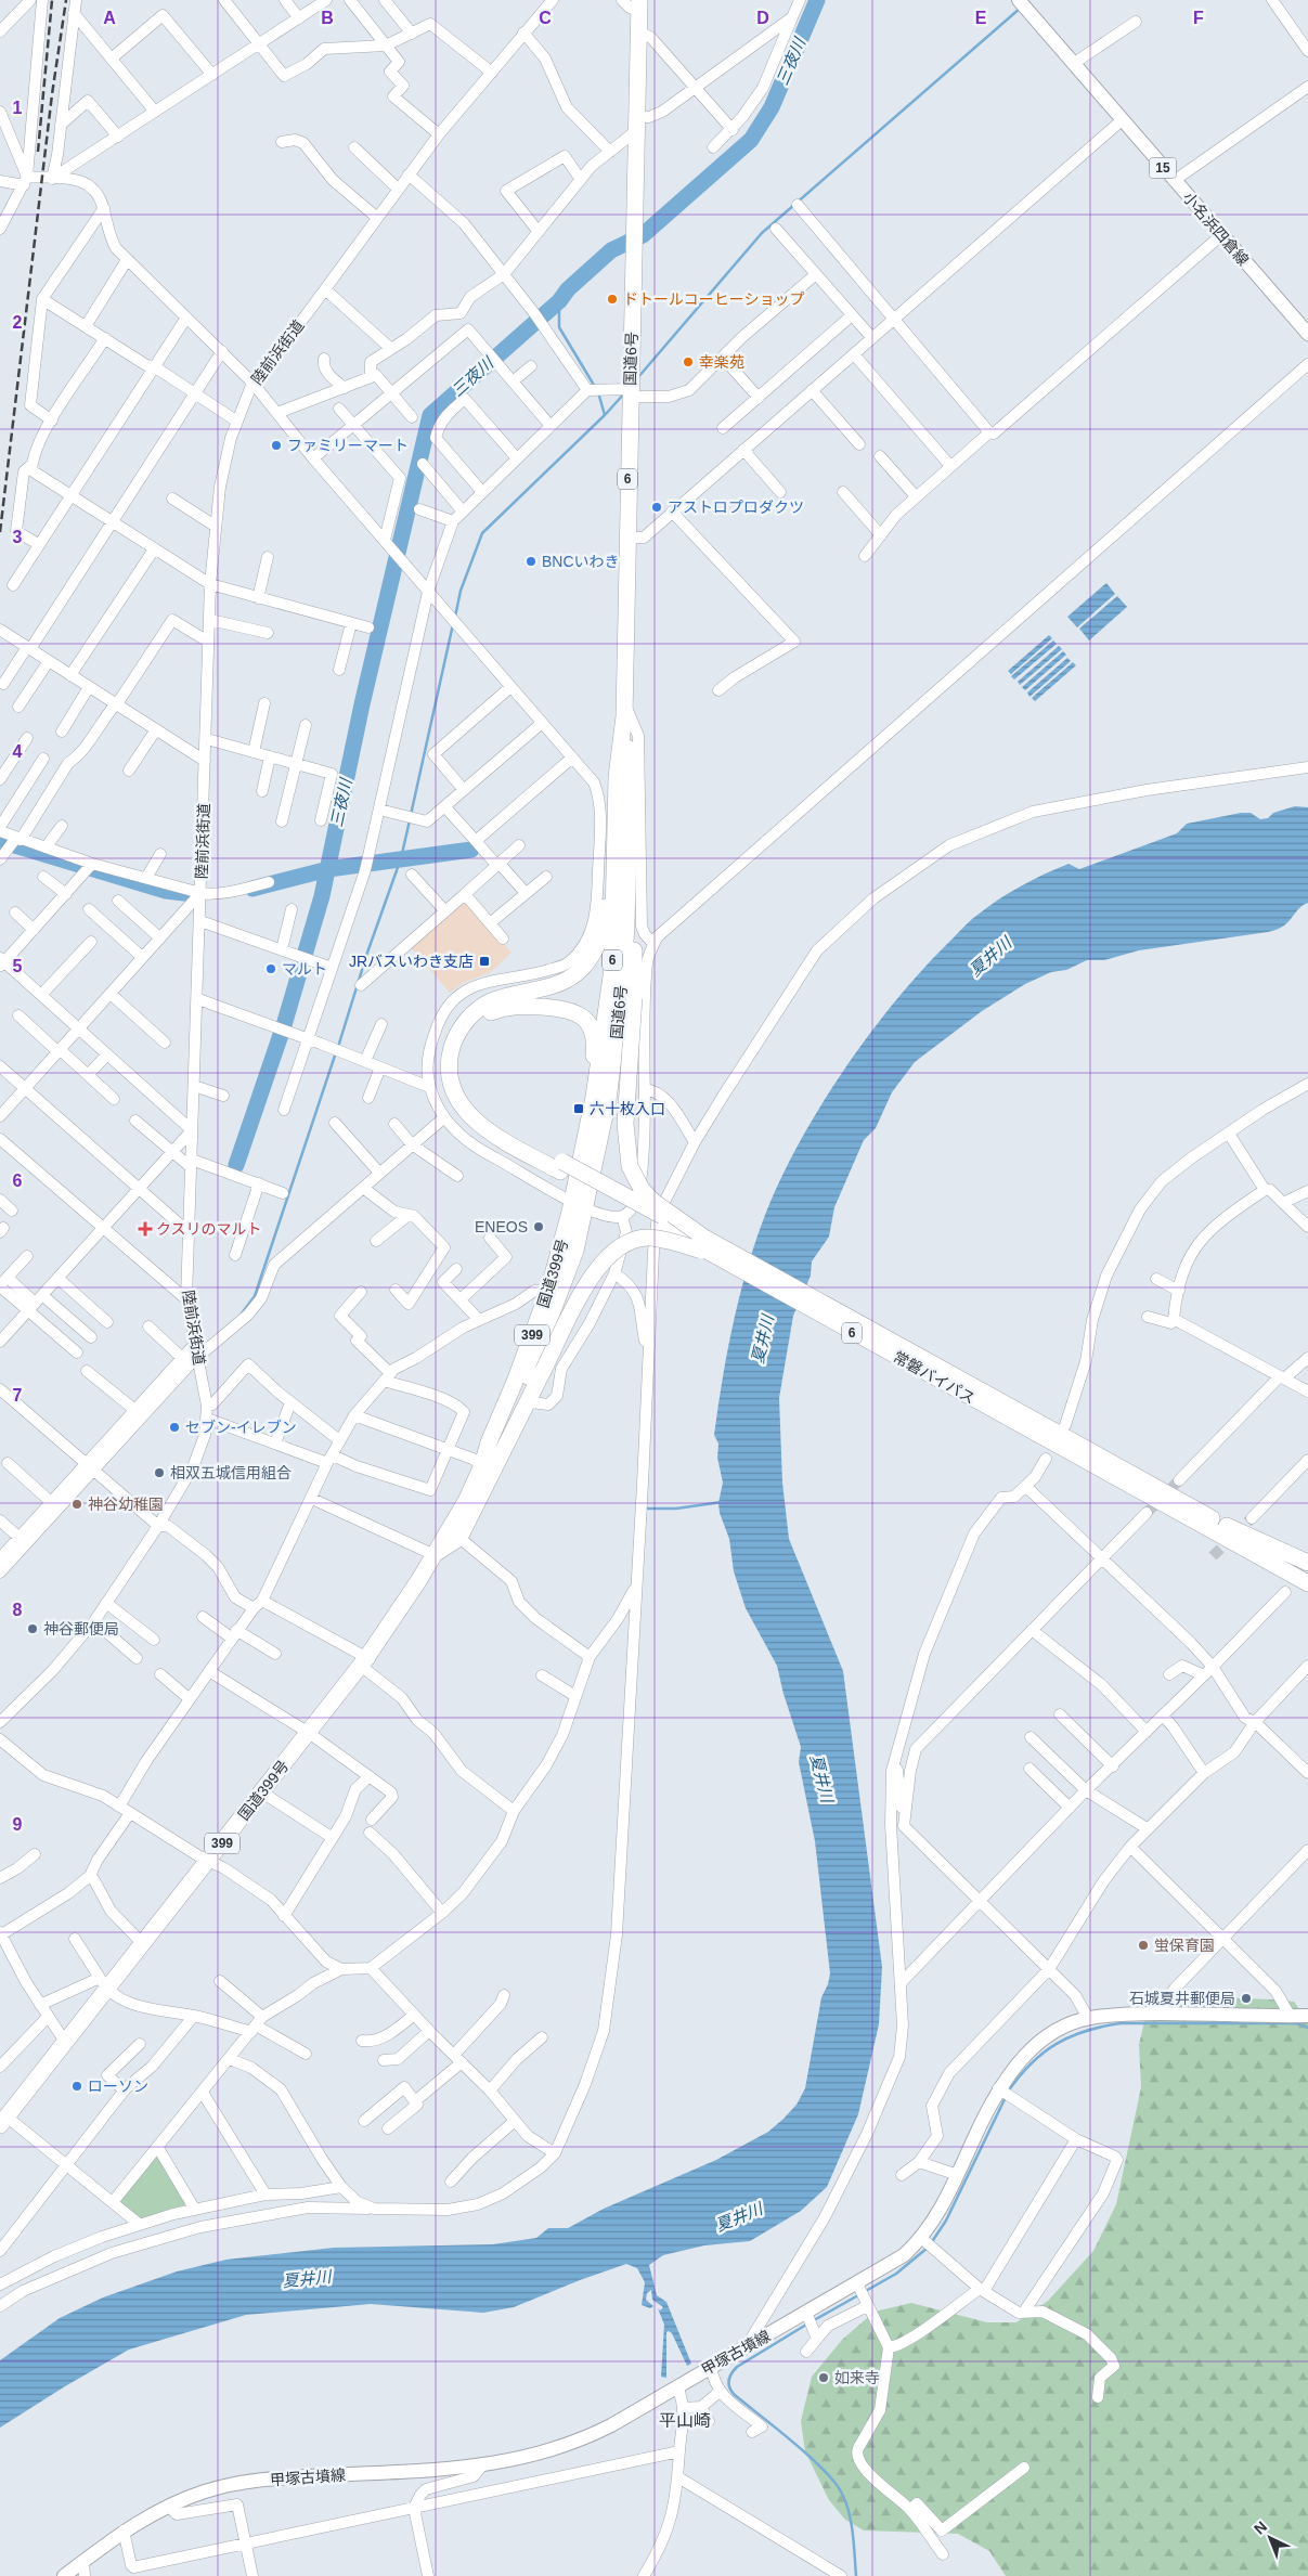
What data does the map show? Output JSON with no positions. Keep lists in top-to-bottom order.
{
  "streets": {
    "highway": [
      "国道6号",
      "6",
      "国道399号",
      "399",
      "常磐バイパス"
    ],
    "main road": ["15", "小名浜四倉線", "甲塚古墳線"],
    "street": ["陸前浜街道"]
  },
  "crossings": [
    ["国道6号", "6"],
    ["国道6号", "国道399号"],
    ["6", "国道399号"],
    ["6", "常磐バイパス"]
  ],
  "districts": ["平山崎"],
  "water": ["三夜川", "夏井川"],
  "places": {
    "other": [
      "ドトールコーヒーショップ",
      "幸楽苑",
      "ファミリーマート",
      "アストロプロダクツ",
      "BNCいわき",
      "マルト",
      "ENEOS",
      "セブン-イレブン",
      "相双五城信用組合",
      "神谷幼稚園",
      "神谷郵便局",
      "蛍保育園",
      "石城夏井郵便局",
      "ローソン",
      "如来寺"
    ],
    "transit": ["JRバスいわき支店", "六十枚入口"],
    "health": ["クスリのマルト"]
  },
  "north": "top left",
  "grid": {
    "columns": [
      "A",
      "B",
      "C",
      "D",
      "E",
      "F"
    ],
    "rows": [
      "1",
      "2",
      "3",
      "4",
      "5",
      "6",
      "7",
      "8",
      "9"
    ]
  }
}
